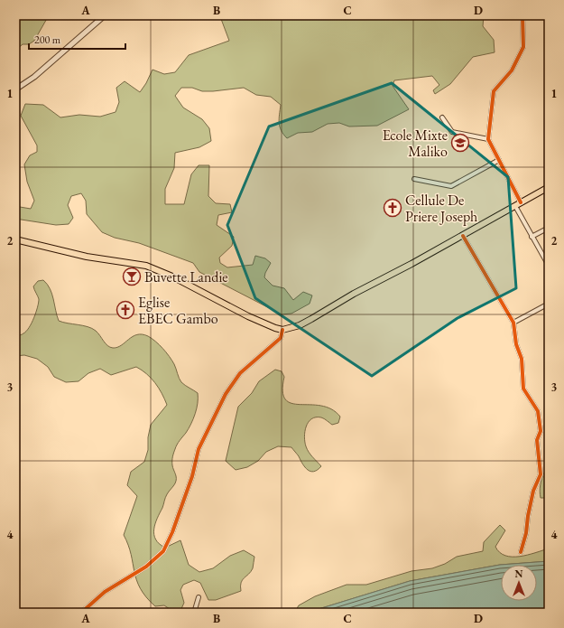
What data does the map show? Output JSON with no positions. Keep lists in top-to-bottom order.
{
  "places": {
    "school or university": ["Ecole Mixte Maliko"],
    "church": ["Cellule De Priere Joseph", "Eglise EBEC Gambo"],
    "bar": ["Buvette Landie"]
  },
  "scale_bar": "200 m",
  "north": "top",
  "grid": {
    "columns": [
      "A",
      "B",
      "C",
      "D"
    ],
    "rows": [
      "1",
      "2",
      "3",
      "4"
    ]
  }
}
